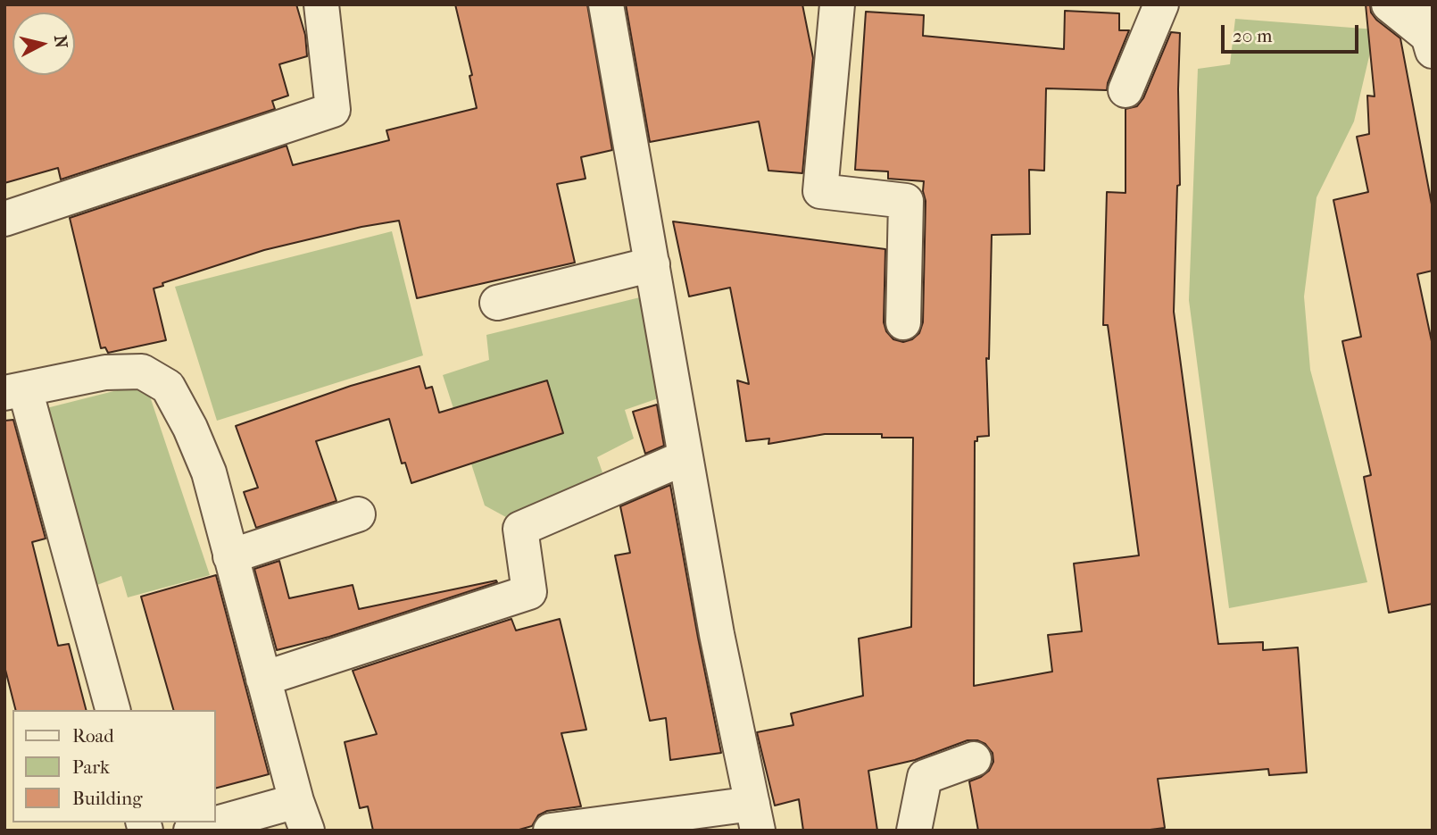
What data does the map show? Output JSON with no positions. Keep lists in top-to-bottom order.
{
  "legend": ["Road", "Park", "Building"],
  "scale_bar": "20 m",
  "north": "right"
}
